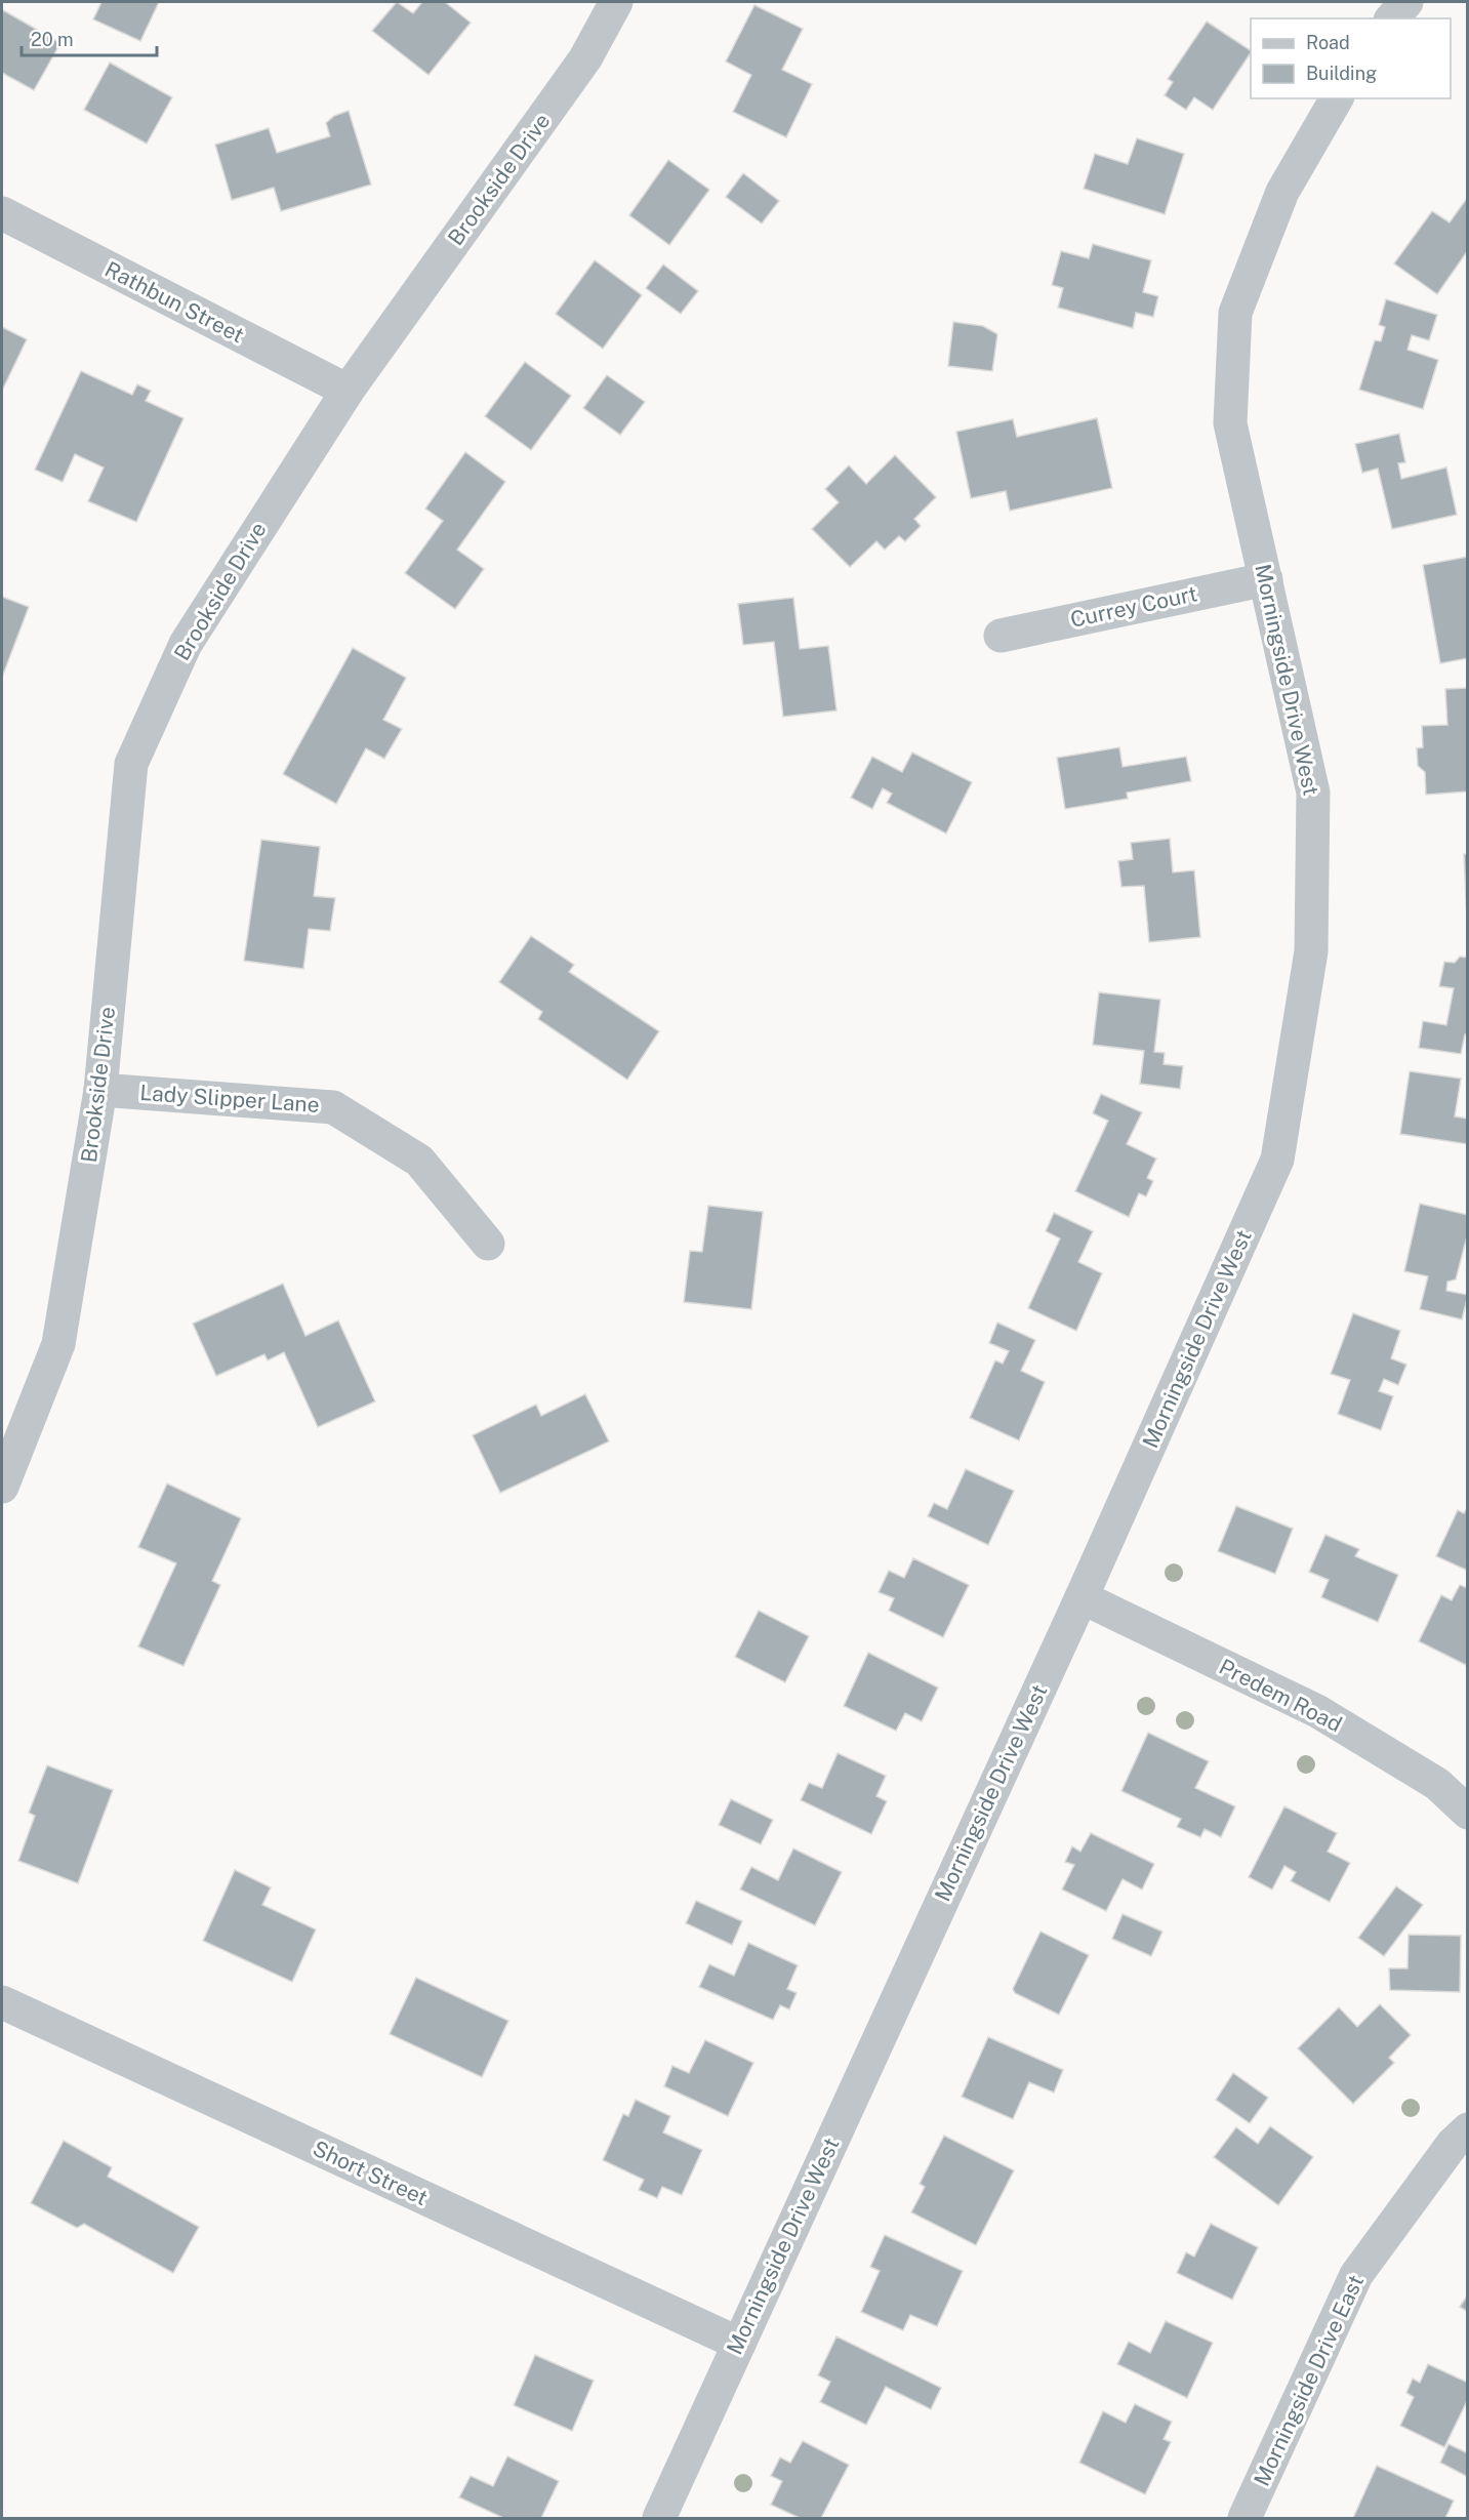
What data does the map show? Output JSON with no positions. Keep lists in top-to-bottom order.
{
  "streets": {
    "street": [
      "Brookside Drive",
      "Rathbun Street",
      "Currey Court",
      "Morningside Drive West",
      "Lady Slipper Lane",
      "Predem Road",
      "Short Street",
      "Morningside Drive East"
    ]
  },
  "crossings": [
    ["Brookside Drive", "Rathbun Street"],
    ["Brookside Drive", "Lady Slipper Lane"],
    ["Currey Court", "Morningside Drive West"],
    ["Morningside Drive West", "Predem Road"],
    ["Morningside Drive West", "Short Street"]
  ],
  "legend": ["Road", "Building"],
  "scale_bar": "20 m"
}
